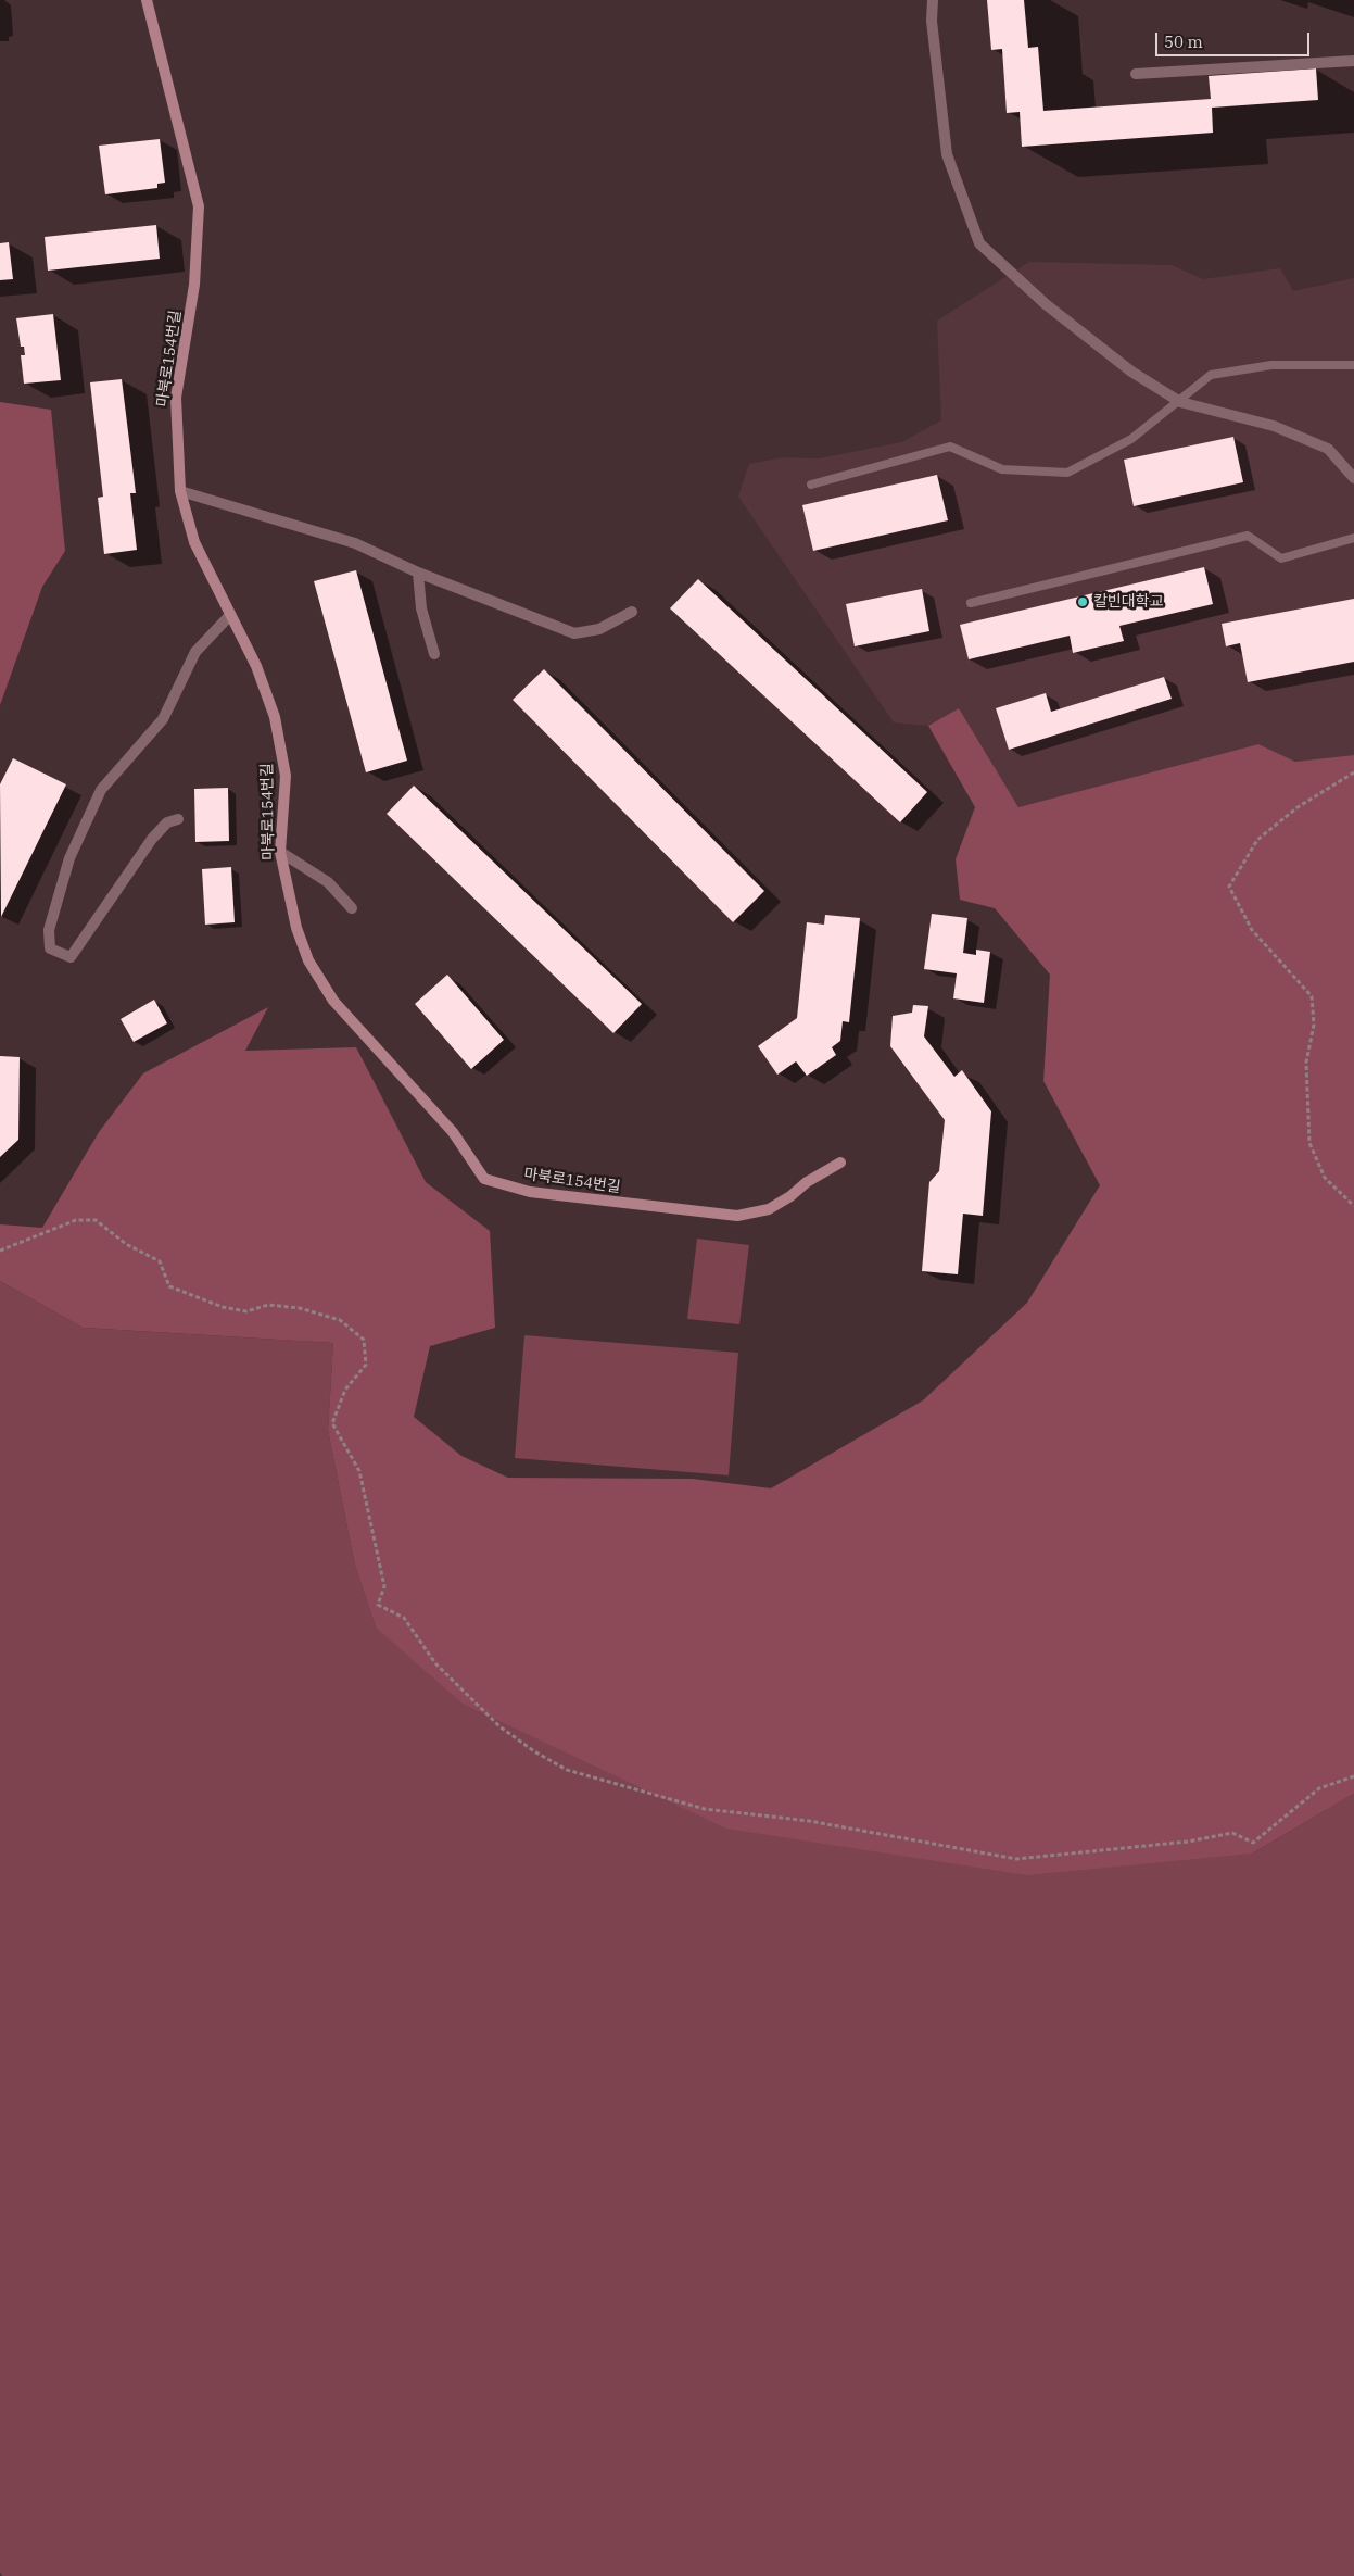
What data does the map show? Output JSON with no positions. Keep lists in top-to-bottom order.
{
  "streets": {
    "street": ["마북로154번길"]
  },
  "places": ["칼빈대학교"],
  "scale_bar": "50 m"
}
